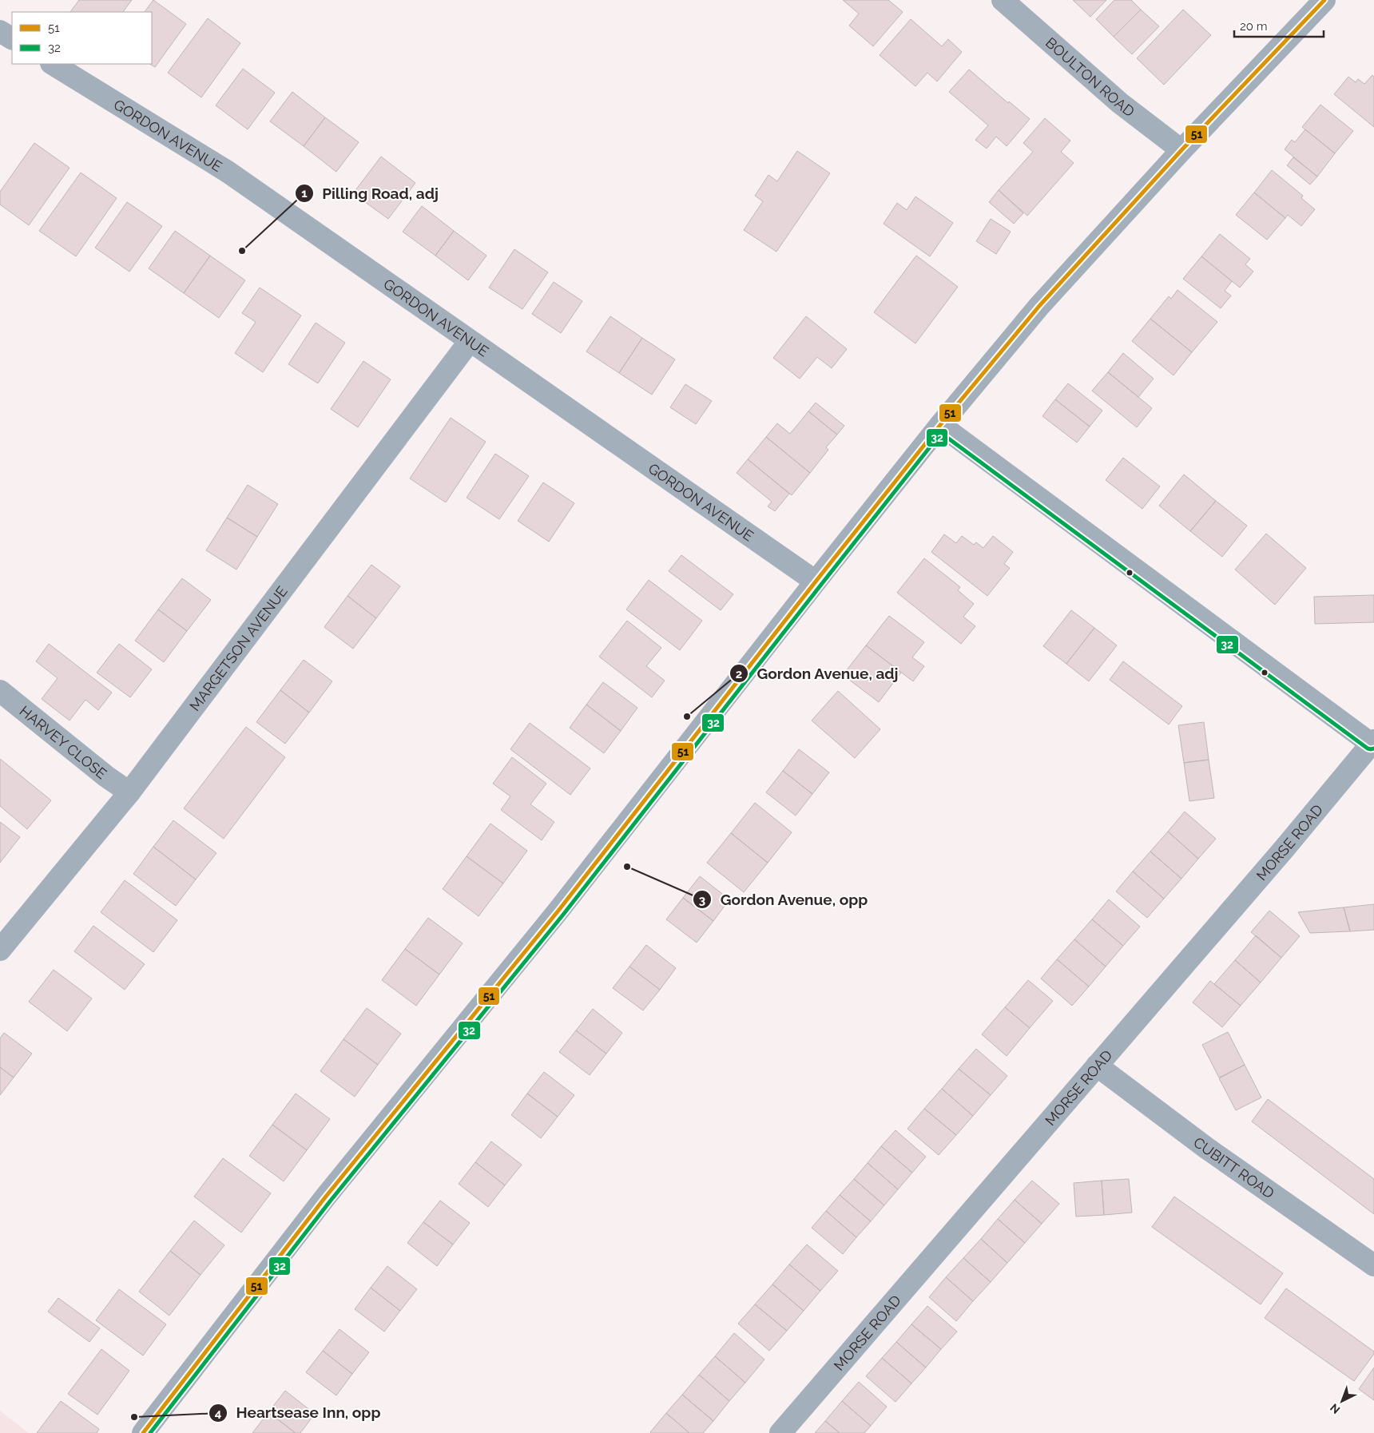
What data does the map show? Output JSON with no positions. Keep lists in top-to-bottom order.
{
  "streets": {
    "street": [
      "BOULTON ROAD",
      "GORDON AVENUE",
      "MARGETSON AVENUE",
      "HARVEY CLOSE",
      "MORSE ROAD",
      "CUBITT ROAD"
    ]
  },
  "crossings": [
    ["GORDON AVENUE", "MARGETSON AVENUE"],
    ["MARGETSON AVENUE", "HARVEY CLOSE"],
    ["MORSE ROAD", "CUBITT ROAD"]
  ],
  "places": [
    "Pilling Road, adj",
    "Gordon Avenue, adj",
    "Gordon Avenue, opp",
    "Heartsease Inn, opp"
  ],
  "lines": ["transit line 51", "transit line 32"],
  "legend": ["51", "32"],
  "scale_bar": "20 m",
  "north": "bottom left"
}
